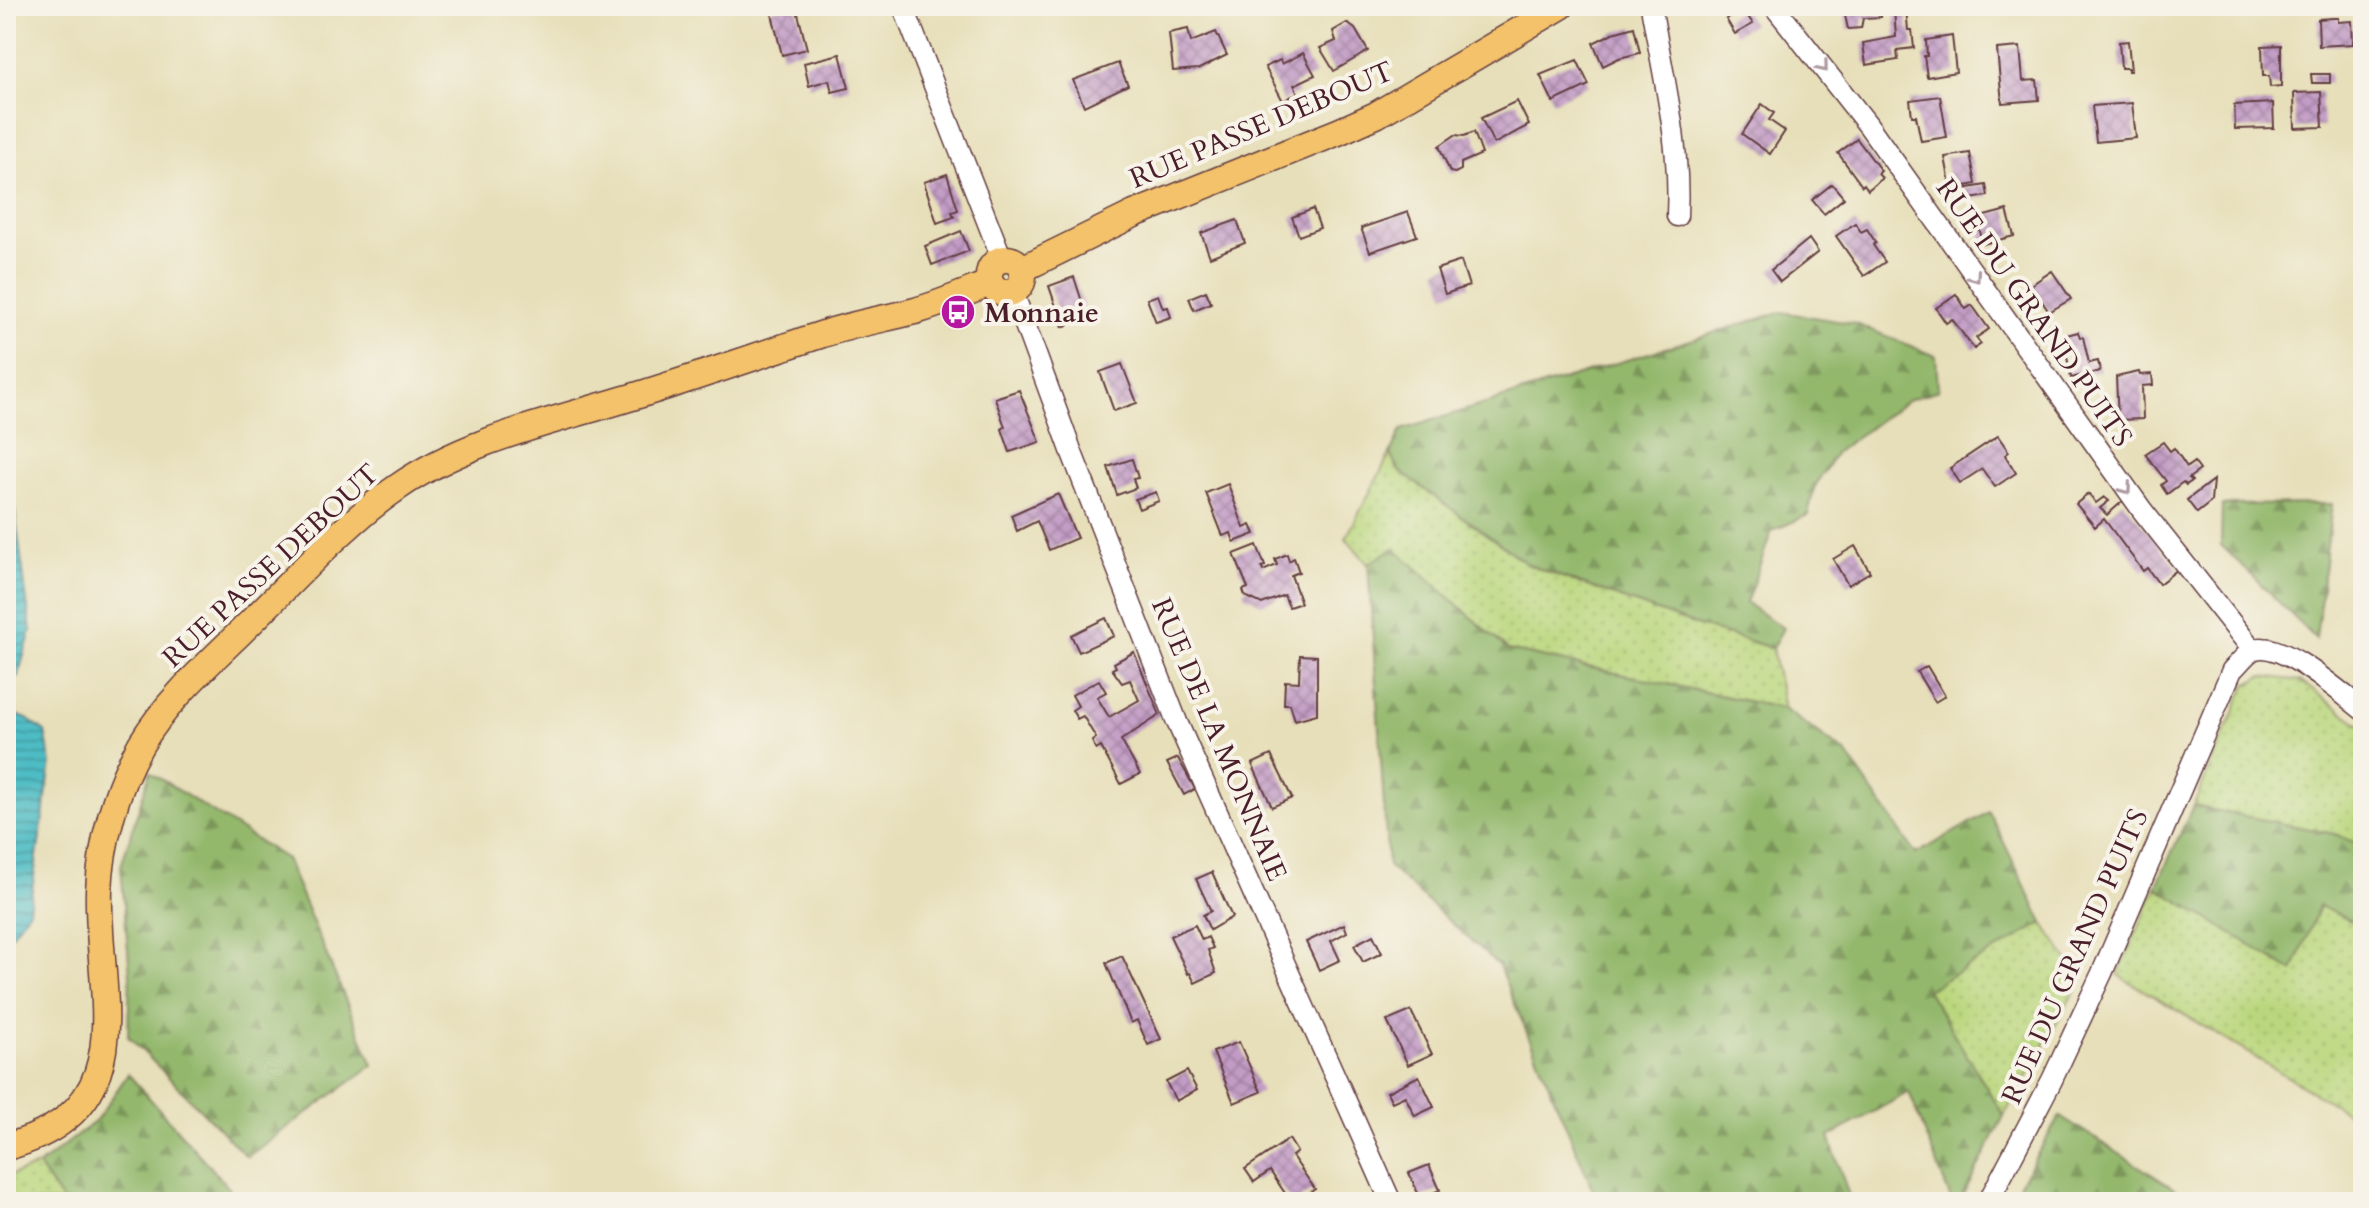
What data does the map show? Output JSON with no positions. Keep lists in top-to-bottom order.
{
  "streets": {
    "main road": ["RUE PASSE DEBOUT"],
    "street": ["RUE DU GRAND PUITS", "RUE DE LA MONNAIE"]
  },
  "crossings": [
    ["RUE PASSE DEBOUT", "RUE DE LA MONNAIE"]
  ],
  "one_way": ["RUE DU GRAND PUITS"],
  "places": {
    "bus stop": ["Monnaie"]
  }
}
